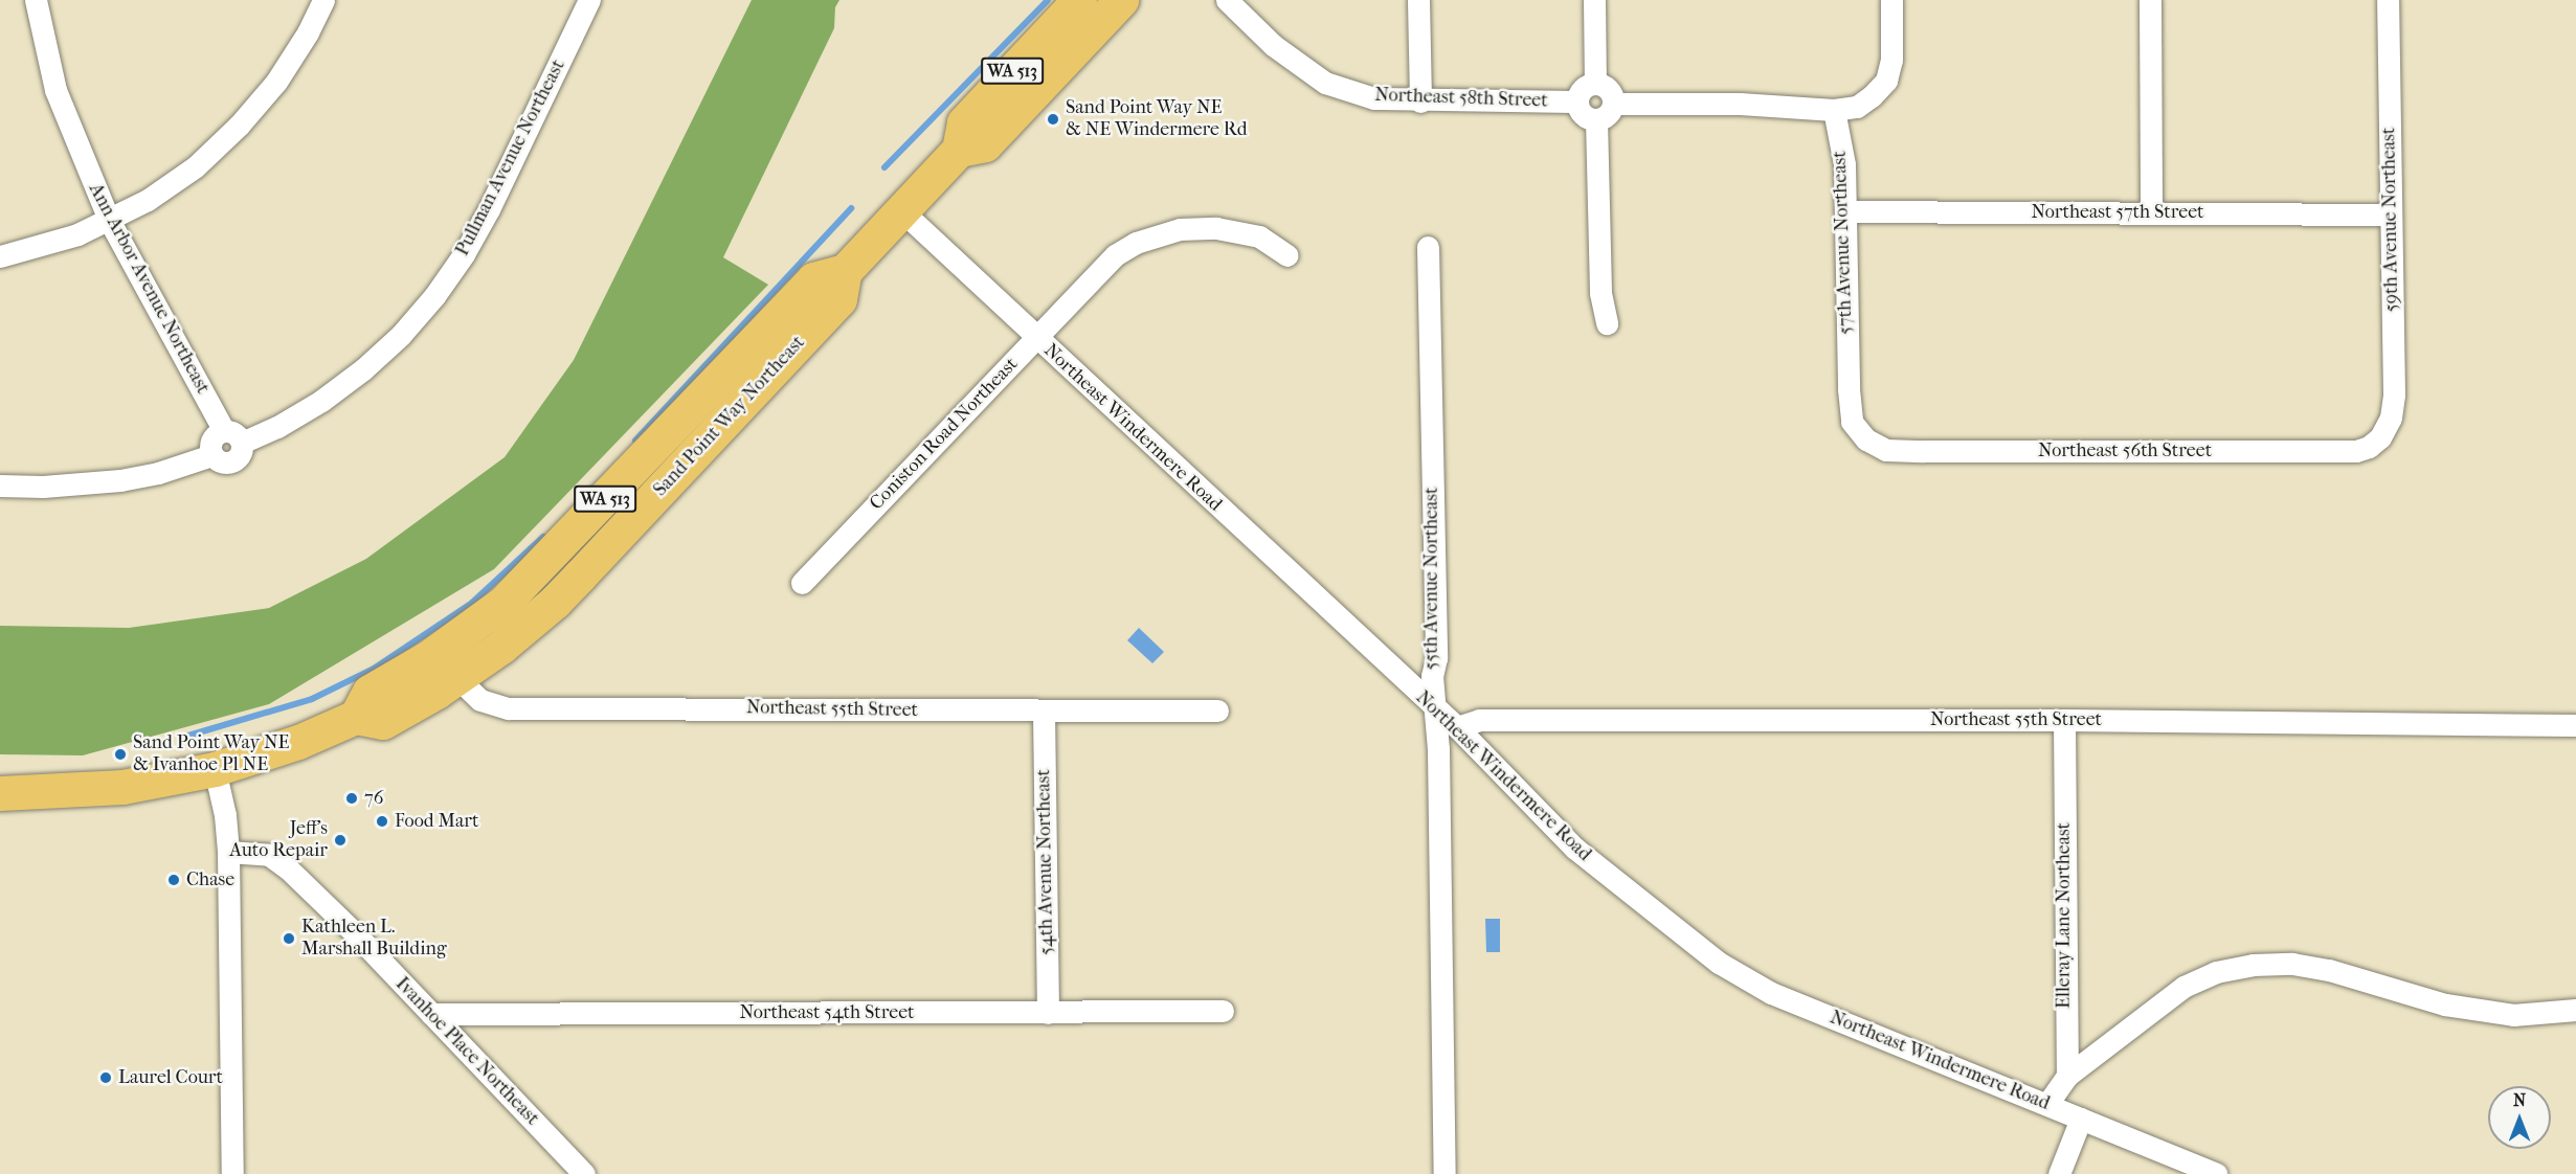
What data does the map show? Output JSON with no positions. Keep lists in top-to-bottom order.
{
  "streets": {
    "main road": ["WA 513", "Sand Point Way Northeast"],
    "street": [
      "Northeast 58th Street",
      "Pullman Avenue Northeast",
      "Northeast 57th Street",
      "59th Avenue Northeast",
      "57th Avenue Northeast",
      "Ann Arbor Avenue Northeast",
      "Northeast Windermere Road",
      "Coniston Road Northeast",
      "Northeast 56th Street",
      "55th Avenue Northeast",
      "Northeast 55th Street",
      "54th Avenue Northeast",
      "Elleray Lane Northeast",
      "Northeast 54th Street",
      "Ivanhoe Place Northeast"
    ]
  },
  "crossings": [
    ["WA 513", "Sand Point Way Northeast"],
    ["WA 513", "Northeast Windermere Road"],
    ["Pullman Avenue Northeast", "Ann Arbor Avenue Northeast"],
    ["Northeast 57th Street", "59th Avenue Northeast"],
    ["Northeast 57th Street", "57th Avenue Northeast"],
    ["59th Avenue Northeast", "Northeast 56th Street"],
    ["57th Avenue Northeast", "Northeast 56th Street"],
    ["Sand Point Way Northeast", "Northeast 55th Street"],
    ["Northeast Windermere Road", "Coniston Road Northeast"],
    ["Northeast Windermere Road", "55th Avenue Northeast"],
    ["Northeast Windermere Road", "Northeast 55th Street"],
    ["Northeast 55th Street", "54th Avenue Northeast"],
    ["Northeast 55th Street", "Elleray Lane Northeast"],
    ["54th Avenue Northeast", "Northeast 54th Street"],
    ["Northeast 54th Street", "Ivanhoe Place Northeast"]
  ],
  "places": [
    "Sand Point Way NE & NE Windermere Rd",
    "Sand Point Way NE & Ivanhoe Pl NE",
    "76",
    "Food Mart",
    "Jeff's Auto Repair",
    "Chase",
    "Kathleen L. Marshall Building",
    "Laurel Court"
  ],
  "north": "top"
}
